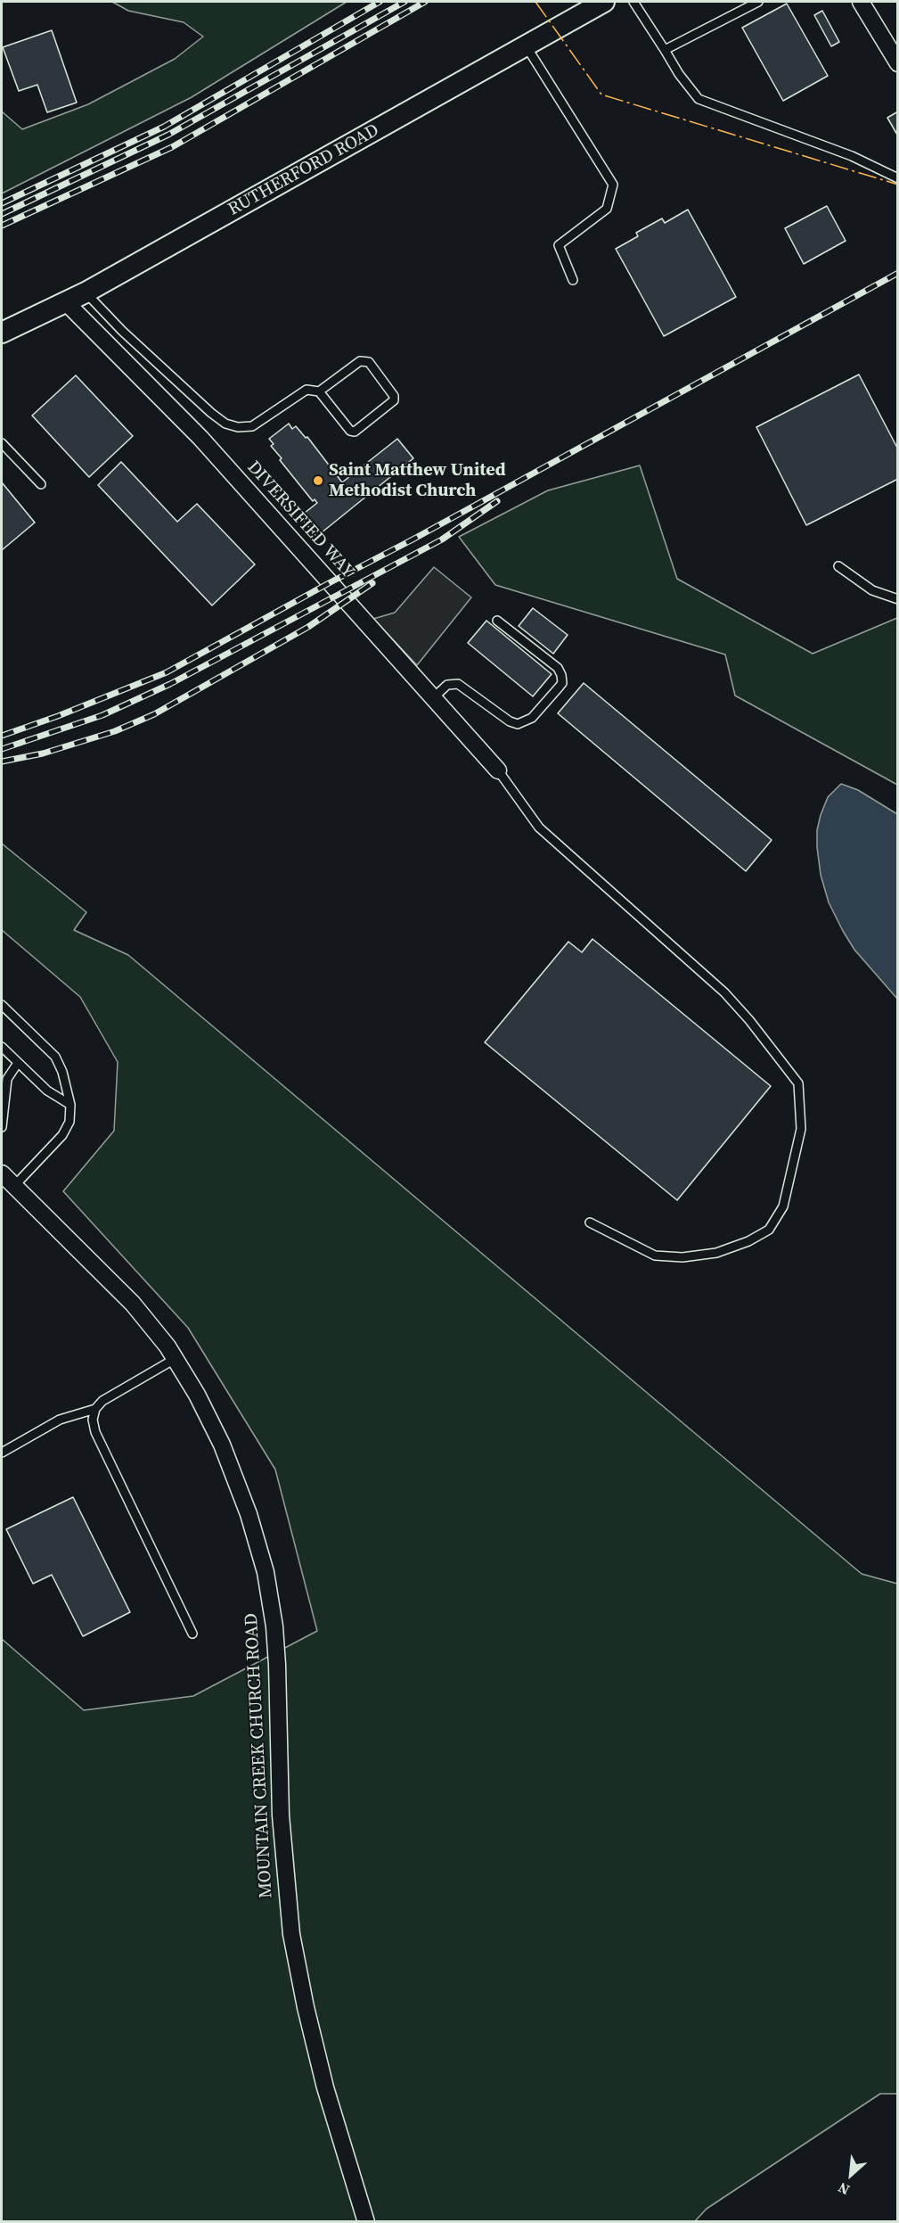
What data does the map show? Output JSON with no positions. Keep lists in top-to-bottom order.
{
  "streets": {
    "street": ["RUTHERFORD ROAD", "DIVERSIFIED WAY", "MOUNTAIN CREEK CHURCH ROAD"]
  },
  "crossings": [
    ["RUTHERFORD ROAD", "DIVERSIFIED WAY"]
  ],
  "places": ["Saint Matthew United Methodist Church"],
  "north": "bottom left"
}
